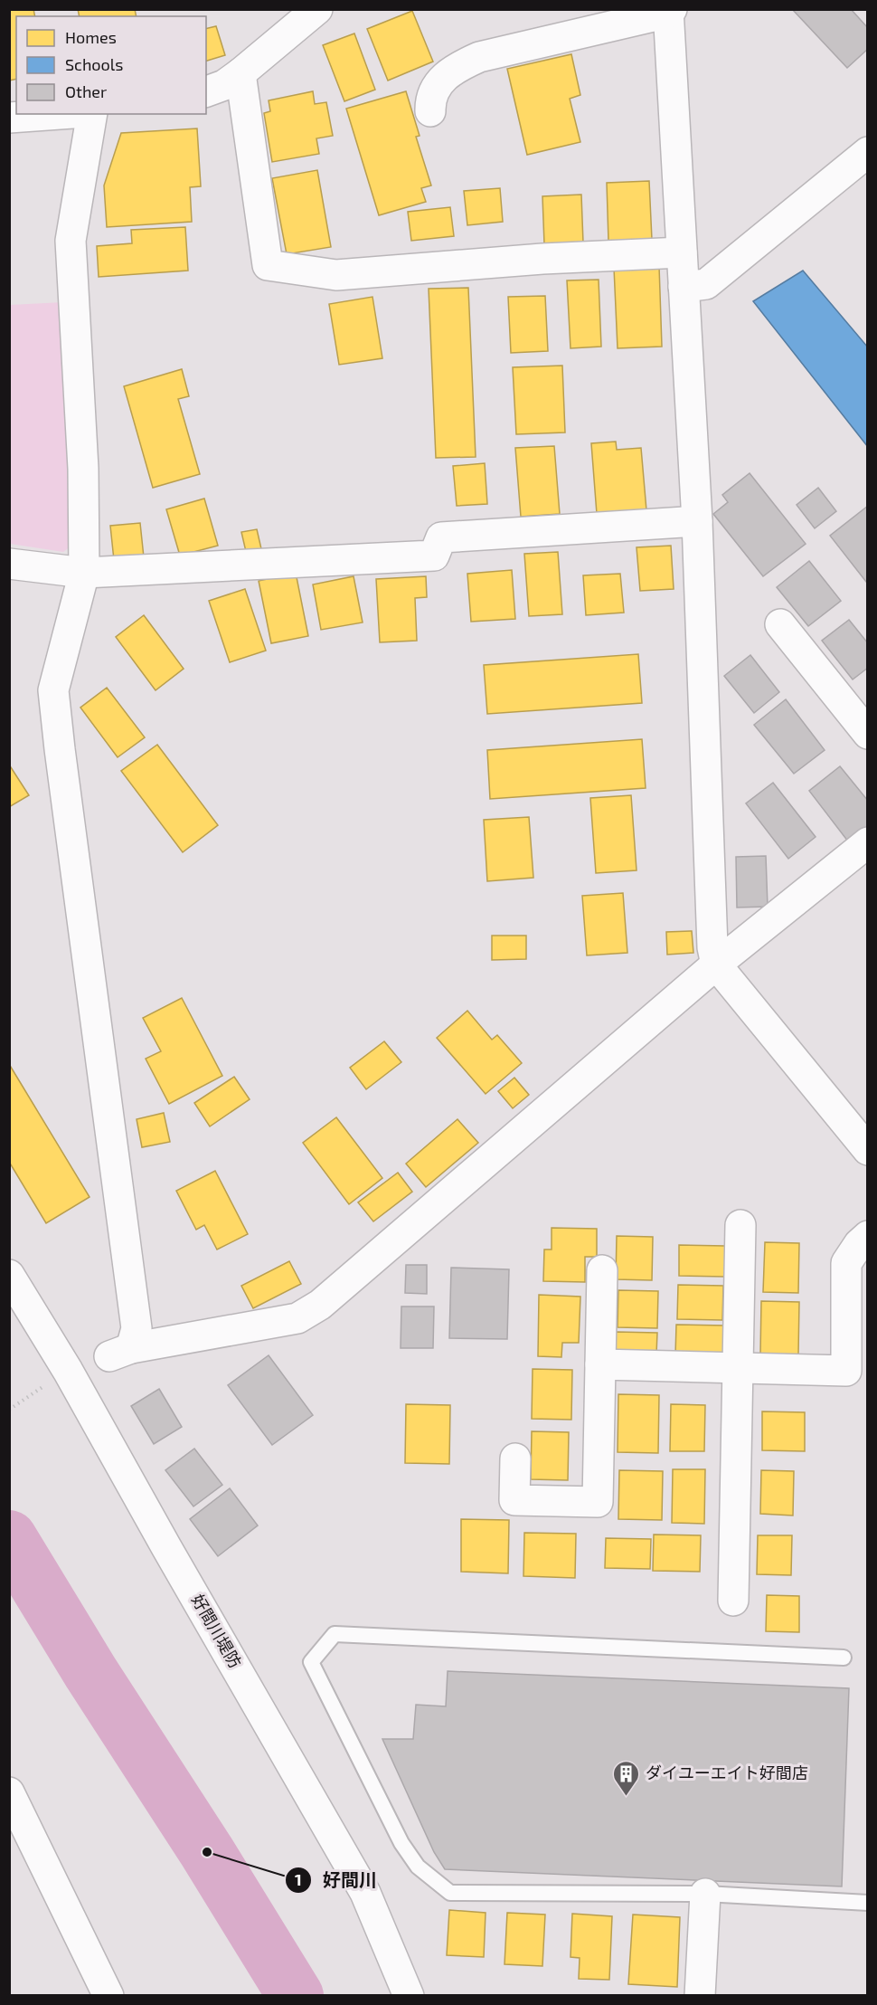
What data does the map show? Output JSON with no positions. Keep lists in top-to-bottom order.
{
  "streets": {
    "street": ["好間川堤防"]
  },
  "places": {
    "building": ["ダイユーエイト好間店"],
    "other": ["好間川"]
  },
  "legend": ["Homes", "Schools", "Other"]
}
